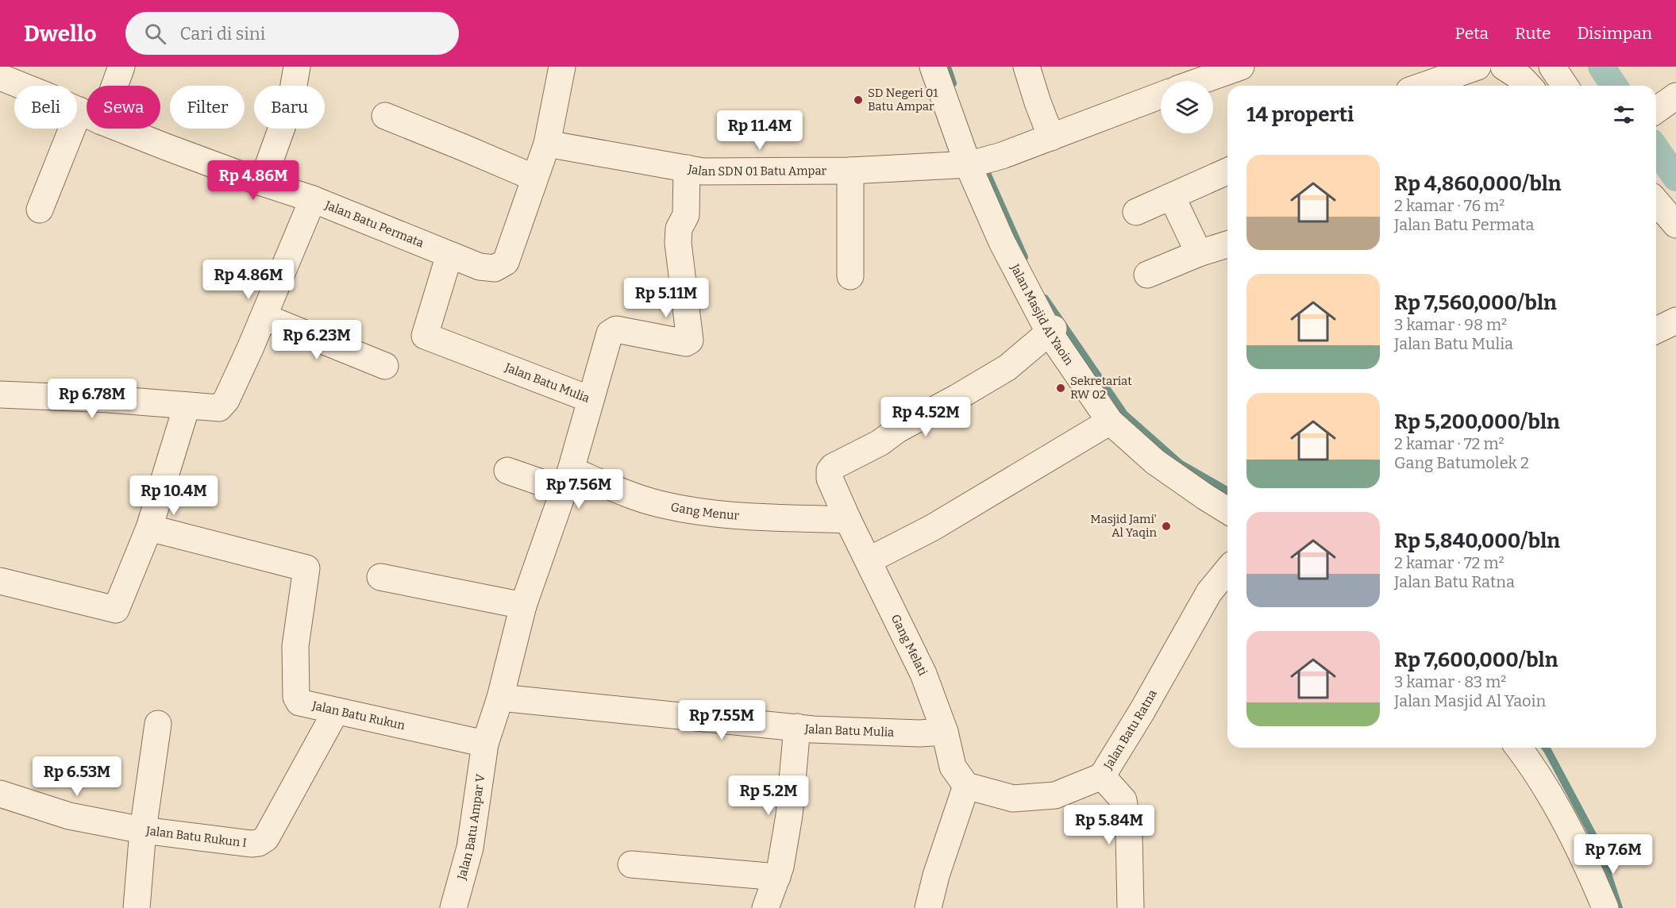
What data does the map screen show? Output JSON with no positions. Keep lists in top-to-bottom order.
{
  "streets": {
    "street": [
      "Jalan SDN 01 Batu Ampar",
      "Jalan Batu Permata",
      "Jalan Masjid Al Yaoin",
      "Jalan Batu Mulia",
      "Gang Menur",
      "Gang Melati",
      "Jalan Batu Rukun",
      "Jalan Batu Ratna",
      "Jalan Batu Ampar V",
      "Jalan Batu Rukun I"
    ]
  },
  "crossings": [
    ["Jalan SDN 01 Batu Ampar", "Jalan Batu Permata"],
    ["Jalan SDN 01 Batu Ampar", "Jalan Masjid Al Yaoin"],
    ["Jalan Batu Permata", "Jalan Batu Mulia"],
    ["Jalan Masjid Al Yaoin", "Gang Melati"],
    ["Jalan Batu Mulia", "Gang Menur"],
    ["Jalan Batu Mulia", "Gang Melati"],
    ["Jalan Batu Mulia", "Jalan Batu Rukun"],
    ["Jalan Batu Mulia", "Jalan Batu Ampar V"],
    ["Gang Menur", "Gang Melati"],
    ["Jalan Batu Rukun", "Jalan Batu Ampar V"],
    ["Jalan Batu Rukun", "Jalan Batu Rukun I"]
  ],
  "places": ["SD Negeri 01 Batu Ampar", "Sekretariat RW 02", "Masjid Jami' Al Yaqin"],
  "page": {
    "header": "Dwello",
    "search": "Cari di sini",
    "nav": ["Peta", "Rute", "Disimpan"],
    "chip": [
      "Beli",
      "Sewa",
      "Filter",
      "Baru"
    ],
    "heading": "14 properti",
    "price": [
      "Rp 11.4M",
      "Rp 4.86M",
      "Rp 4.86M",
      "Rp 5.11M",
      "Rp 6.23M",
      "Rp 6.78M",
      "Rp 4.52M",
      "Rp 7.56M",
      "Rp 10.4M",
      "Rp 7.55M",
      "Rp 6.53M",
      "Rp 5.2M",
      "Rp 5.84M",
      "Rp 7.6M"
    ],
    "list": [
      {
        "name": "Rp 4,860,000/bln",
        "note": "2 kamar · 76 m² · Jalan Batu Permata"
      },
      {
        "name": "Rp 7,560,000/bln",
        "note": "3 kamar · 98 m² · Jalan Batu Mulia"
      },
      {
        "name": "Rp 5,200,000/bln",
        "note": "2 kamar · 72 m² · Gang Batumolek 2"
      },
      {
        "name": "Rp 5,840,000/bln",
        "note": "2 kamar · 72 m² · Jalan Batu Ratna"
      },
      {
        "name": "Rp 7,600,000/bln",
        "note": "3 kamar · 83 m² · Jalan Masjid Al Yaoin"
      }
    ]
  }
}
